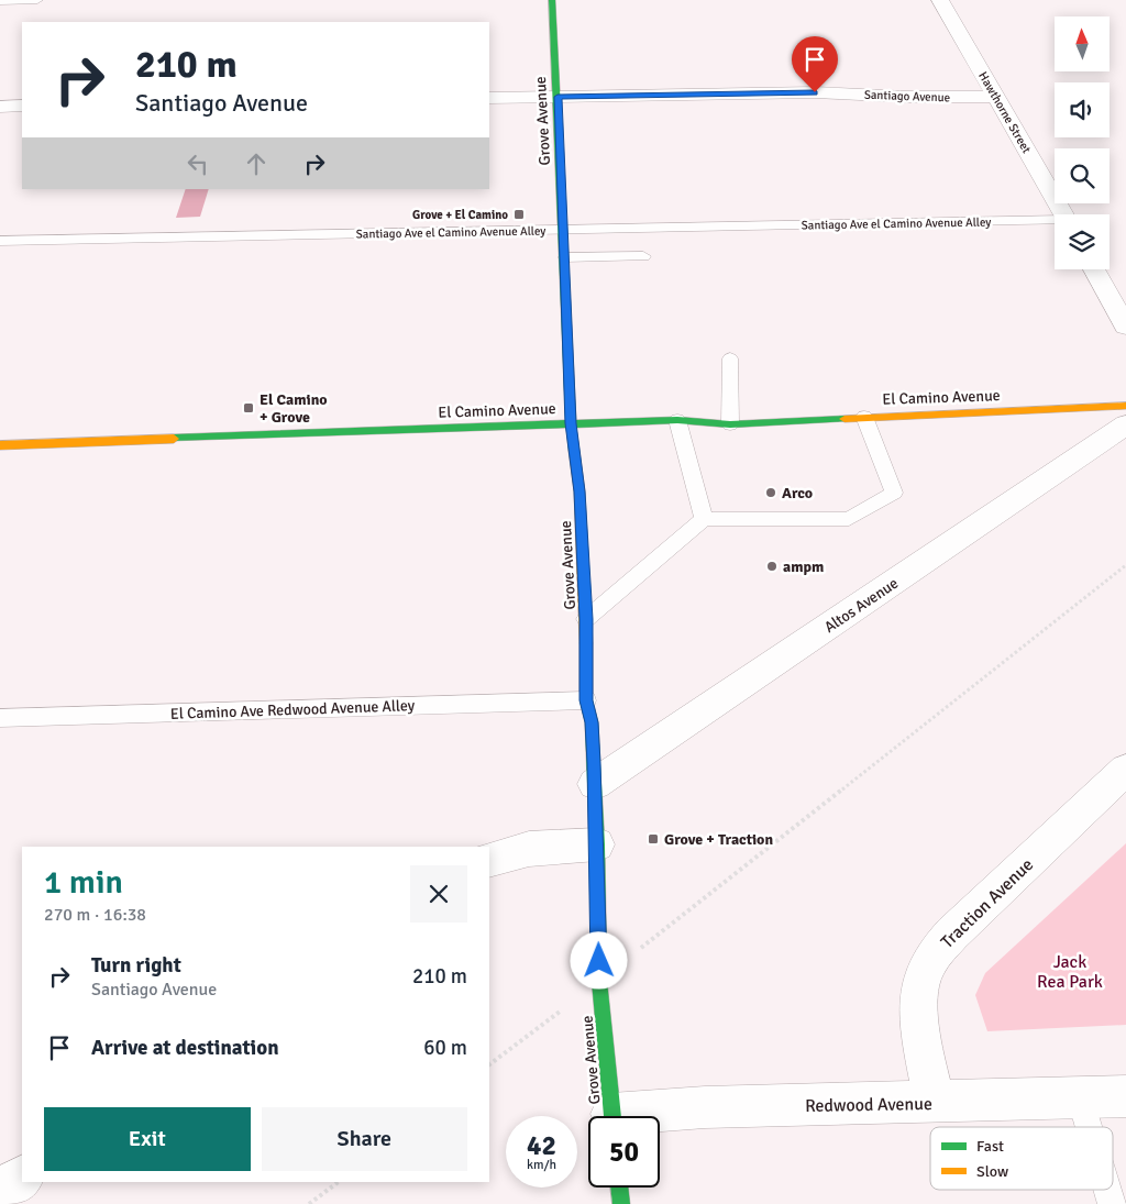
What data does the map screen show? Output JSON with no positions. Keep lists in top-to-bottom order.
{
  "streets": {
    "main road": ["Grove Avenue", "El Camino Avenue"],
    "street": [
      "Santiago Avenue",
      "Hawthorne Street",
      "Altos Avenue",
      "Traction Avenue",
      "Redwood Avenue"
    ],
    "lane": ["Santiago Ave el Camino Avenue Alley", "El Camino Ave Redwood Avenue Alley"]
  },
  "crossings": [
    ["Santiago Avenue", "Hawthorne Street"],
    ["Santiago Avenue", "Grove Avenue"],
    ["Grove Avenue", "Santiago Ave el Camino Avenue Alley"],
    ["Grove Avenue", "El Camino Avenue"],
    ["Grove Avenue", "Altos Avenue"],
    ["Grove Avenue", "El Camino Ave Redwood Avenue Alley"],
    ["Traction Avenue", "Redwood Avenue"]
  ],
  "parks": ["Jack Rea Park"],
  "places": {
    "transit": ["Grove + El Camino", "El Camino + Grove", "Grove + Traction"],
    "other": ["Arco", "ampm"]
  },
  "legend": ["Fast", "Slow"],
  "north": "top",
  "page": {
    "turn": ["210 m", "Santiago Avenue"],
    "heading": ["1 min", "270 m · 16:38"],
    "list": [
      {
        "name": "Turn right",
        "note": "Santiago Avenue",
        "value": "210 m"
      },
      {
        "name": "Arrive at destination",
        "value": "60 m"
      }
    ],
    "buttons": ["Exit", "Share"],
    "speed": "42 km/h",
    "limit": "50"
  }
}
